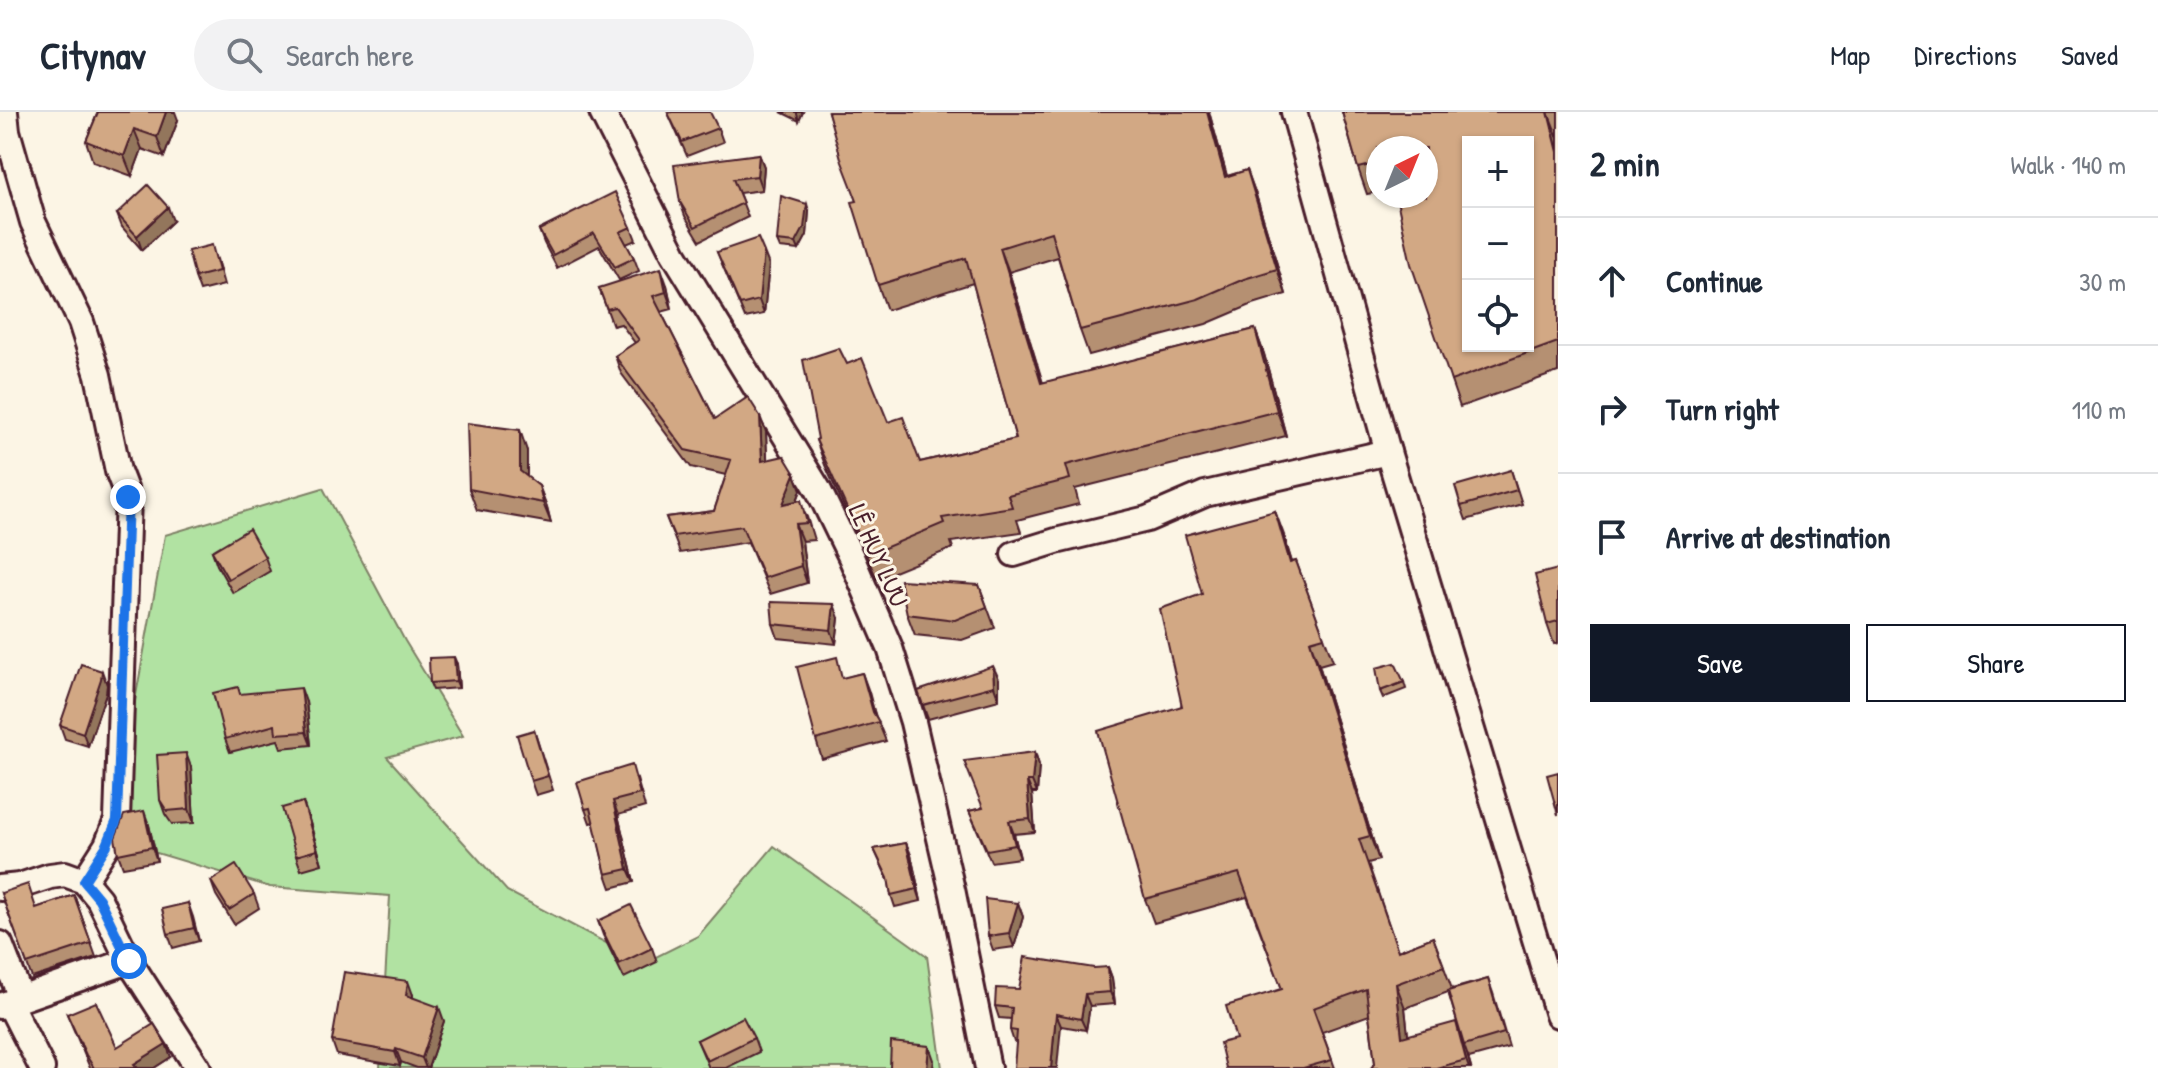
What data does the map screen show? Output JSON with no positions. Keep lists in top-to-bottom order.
{
  "streets": {
    "street": ["LÊ HUY LƯU"]
  },
  "north": "top right",
  "page": {
    "header": "Citynav",
    "search": "Search here",
    "nav": ["Map", "Directions", "Saved"],
    "heading": ["2 min", "Walk · 140 m"],
    "map_buttons": ["+", "−"],
    "list": [
      ["Continue", "30 m"],
      ["Turn right", "110 m"],
      "Arrive at destination"
    ],
    "buttons": ["Save", "Share"]
  }
}
